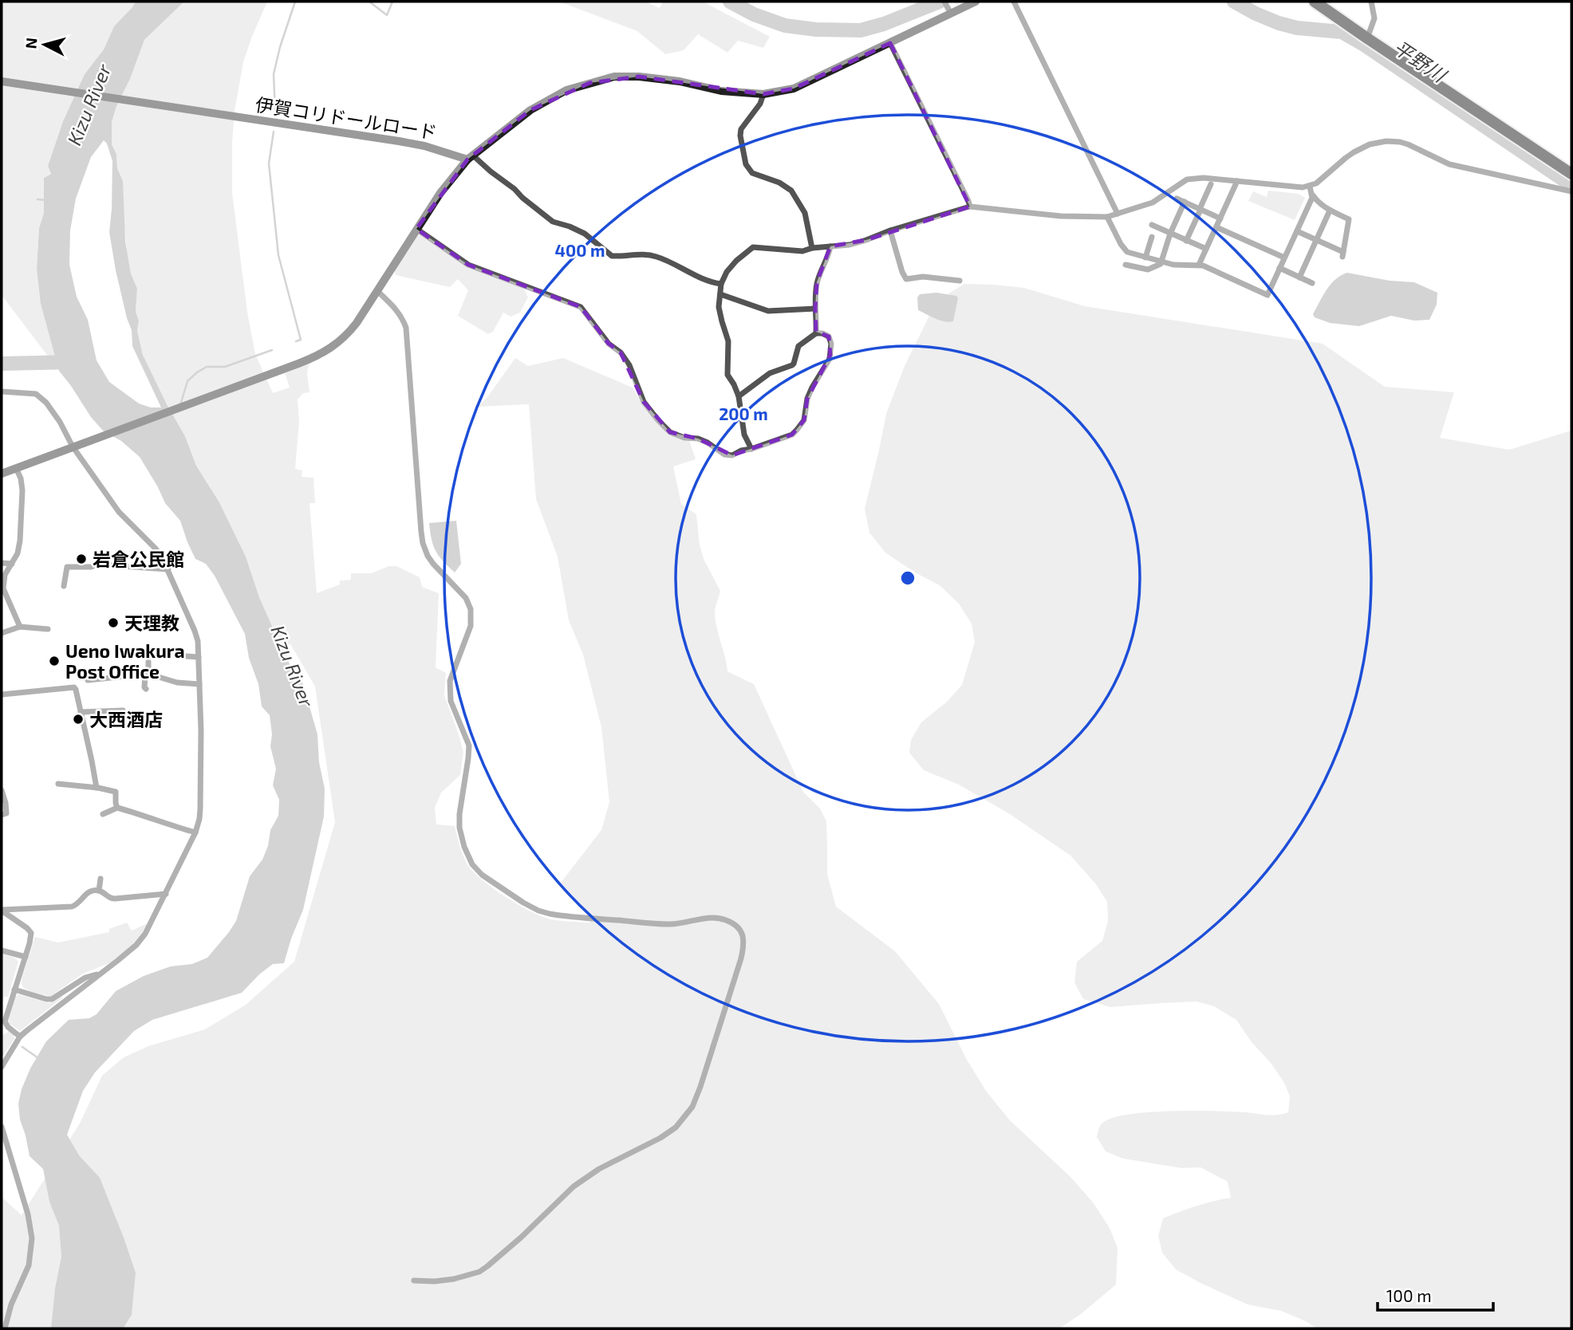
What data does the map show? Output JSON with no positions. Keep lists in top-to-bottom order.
{
  "streets": {
    "street": ["伊賀コリドールロード"]
  },
  "water": ["平野川", "Kizu River"],
  "places": [
    "岩倉公民館",
    "天理教",
    "Ueno Iwakura Post Office",
    "大西酒店"
  ],
  "scale_bar": "100 m",
  "north": "left",
  "rings": ["400 m", "200 m"]
}
